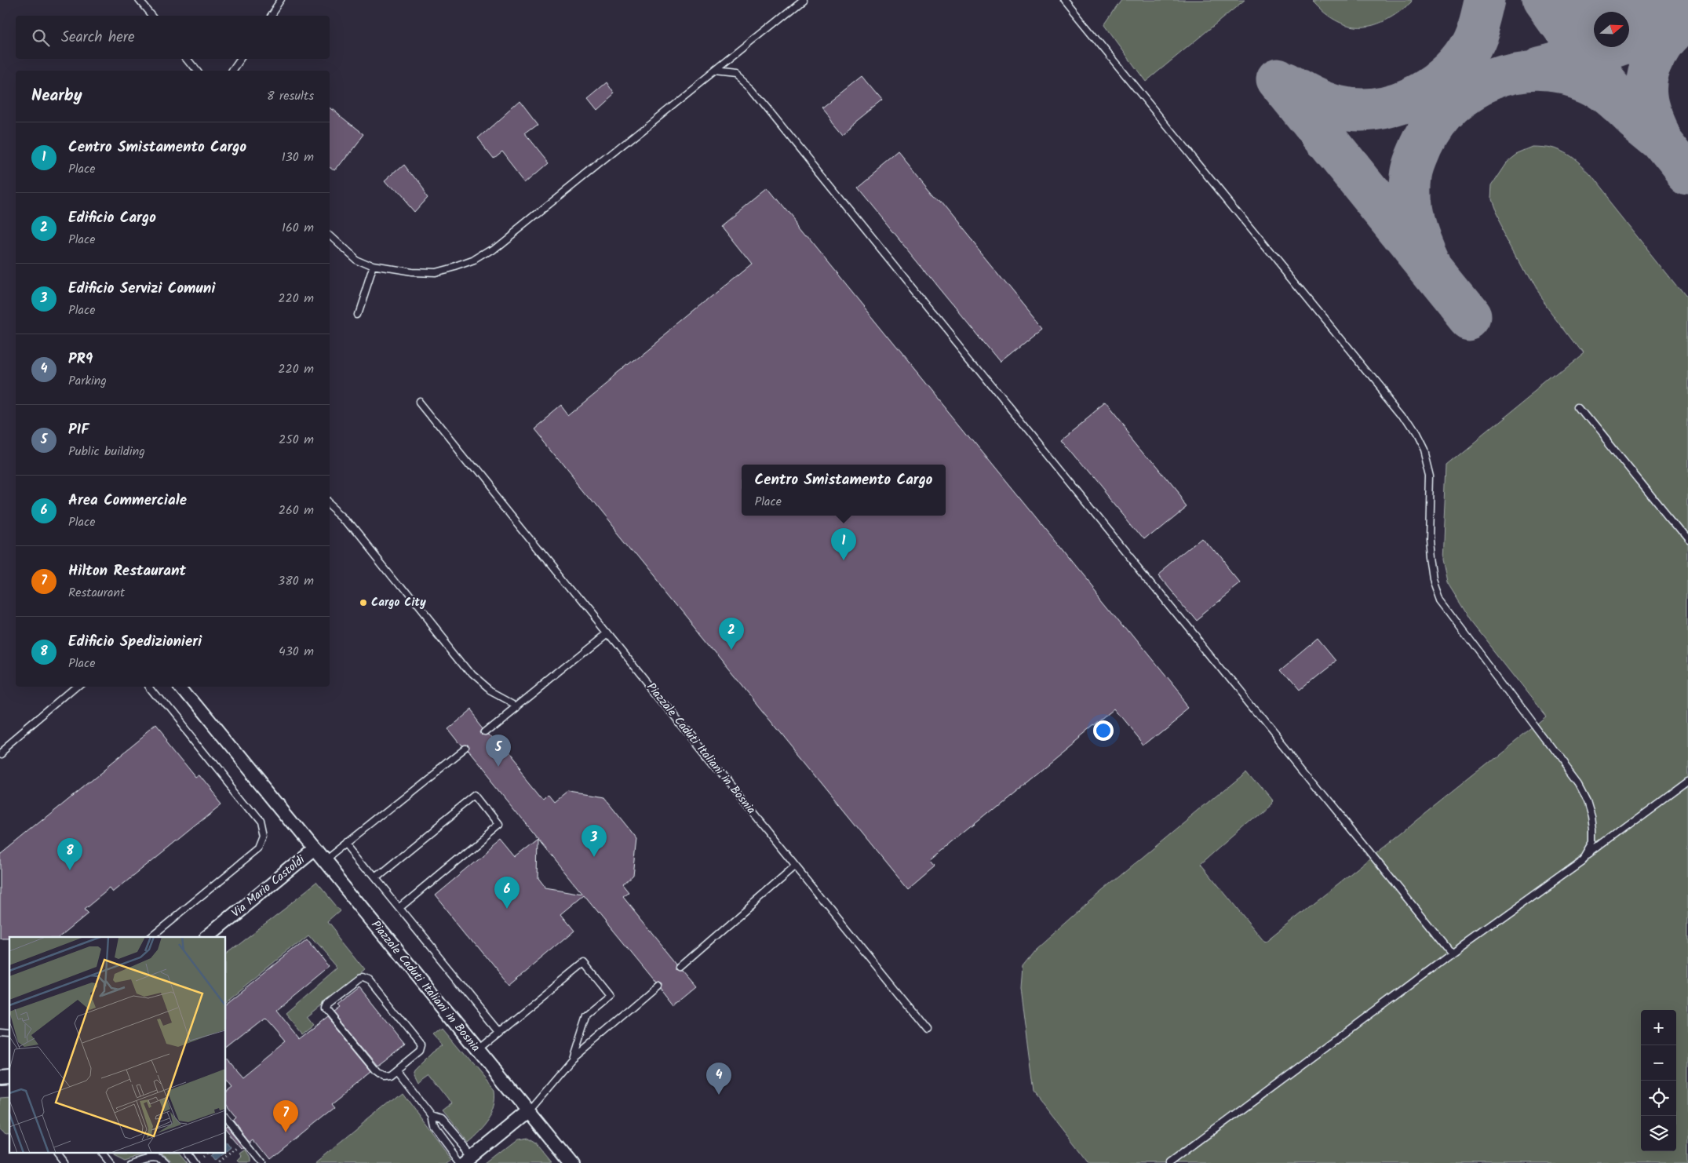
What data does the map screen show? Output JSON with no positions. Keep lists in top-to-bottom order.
{
  "streets": {
    "street": ["Piazzale Caduti Italiani in Bosnia", "Via Mario Castoldi"]
  },
  "crossings": [
    ["Piazzale Caduti Italiani in Bosnia", "Via Mario Castoldi"]
  ],
  "places": ["Cargo City"],
  "north": "right",
  "page": {
    "search": "Search here",
    "heading": ["Nearby", "8 results"],
    "list": [
      {
        "mark": "1",
        "name": "Centro Smistamento Cargo",
        "note": "Place",
        "value": "130 m"
      },
      {
        "mark": "2",
        "name": "Edificio Cargo",
        "note": "Place",
        "value": "160 m"
      },
      {
        "mark": "3",
        "name": "Edificio Servizi Comuni",
        "note": "Place",
        "value": "220 m"
      },
      {
        "mark": "4",
        "name": "PR9",
        "note": "Parking",
        "value": "220 m"
      },
      {
        "mark": "5",
        "name": "PIF",
        "note": "Public building",
        "value": "250 m"
      },
      {
        "mark": "6",
        "name": "Area Commerciale",
        "note": "Place",
        "value": "260 m"
      },
      {
        "mark": "7",
        "name": "Hilton Restaurant",
        "note": "Restaurant",
        "value": "380 m"
      },
      {
        "mark": "8",
        "name": "Edificio Spedizionieri",
        "note": "Place",
        "value": "430 m"
      }
    ],
    "popup": ["Centro Smistamento Cargo", "Place"],
    "pins": [
      "1",
      "2",
      "5",
      "3",
      "8",
      "6",
      "4",
      "7"
    ],
    "map_buttons": ["+", "−"]
  }
}
